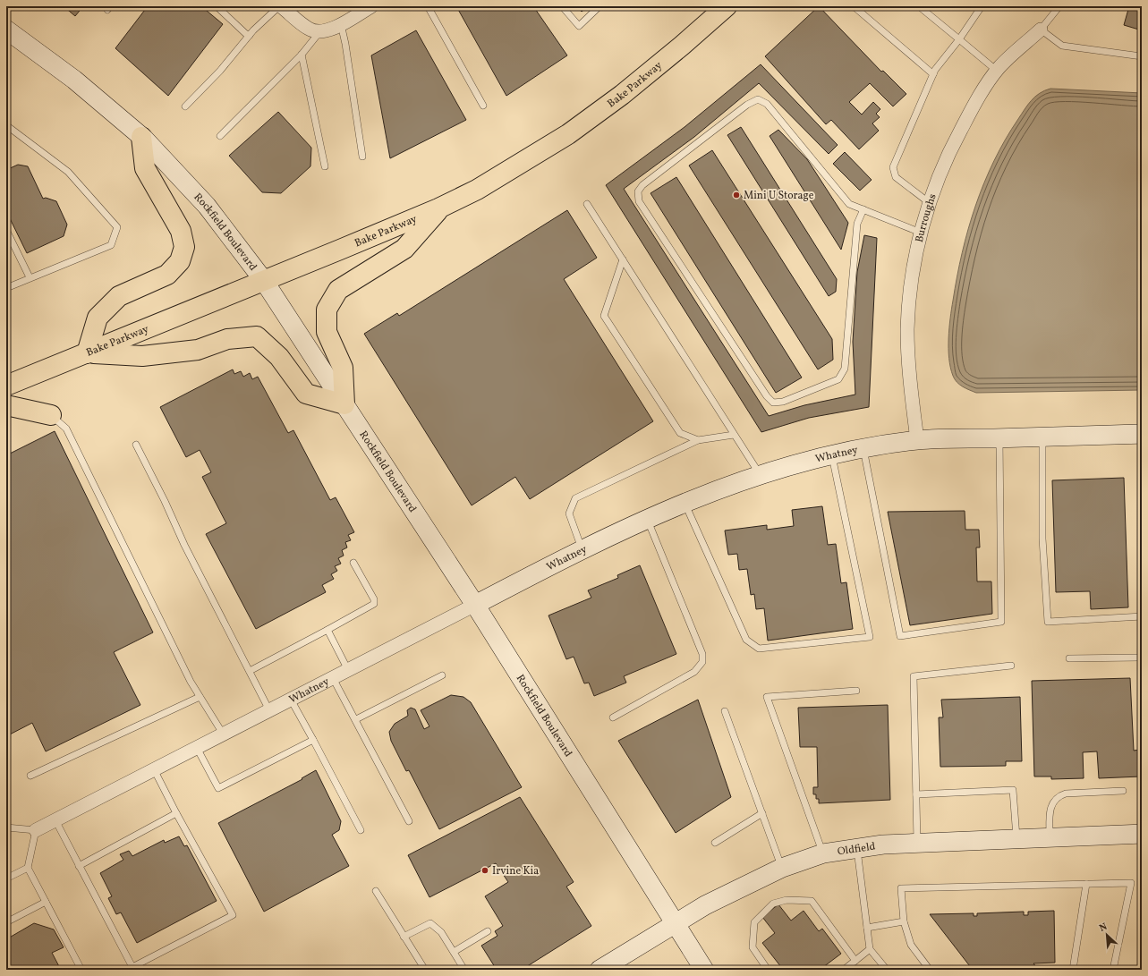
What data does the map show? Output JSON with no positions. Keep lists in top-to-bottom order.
{
  "streets": {
    "main road": ["Bake Parkway"],
    "street": [
      "Burroughs",
      "Rockfield Boulevard",
      "Whatney",
      "Oldfield"
    ]
  },
  "crossings": [
    ["Bake Parkway", "Rockfield Boulevard"],
    ["Burroughs", "Whatney"],
    ["Rockfield Boulevard", "Whatney"],
    ["Rockfield Boulevard", "Oldfield"]
  ],
  "places": ["Mini U Storage", "Irvine Kia"],
  "north": "top left"
}
